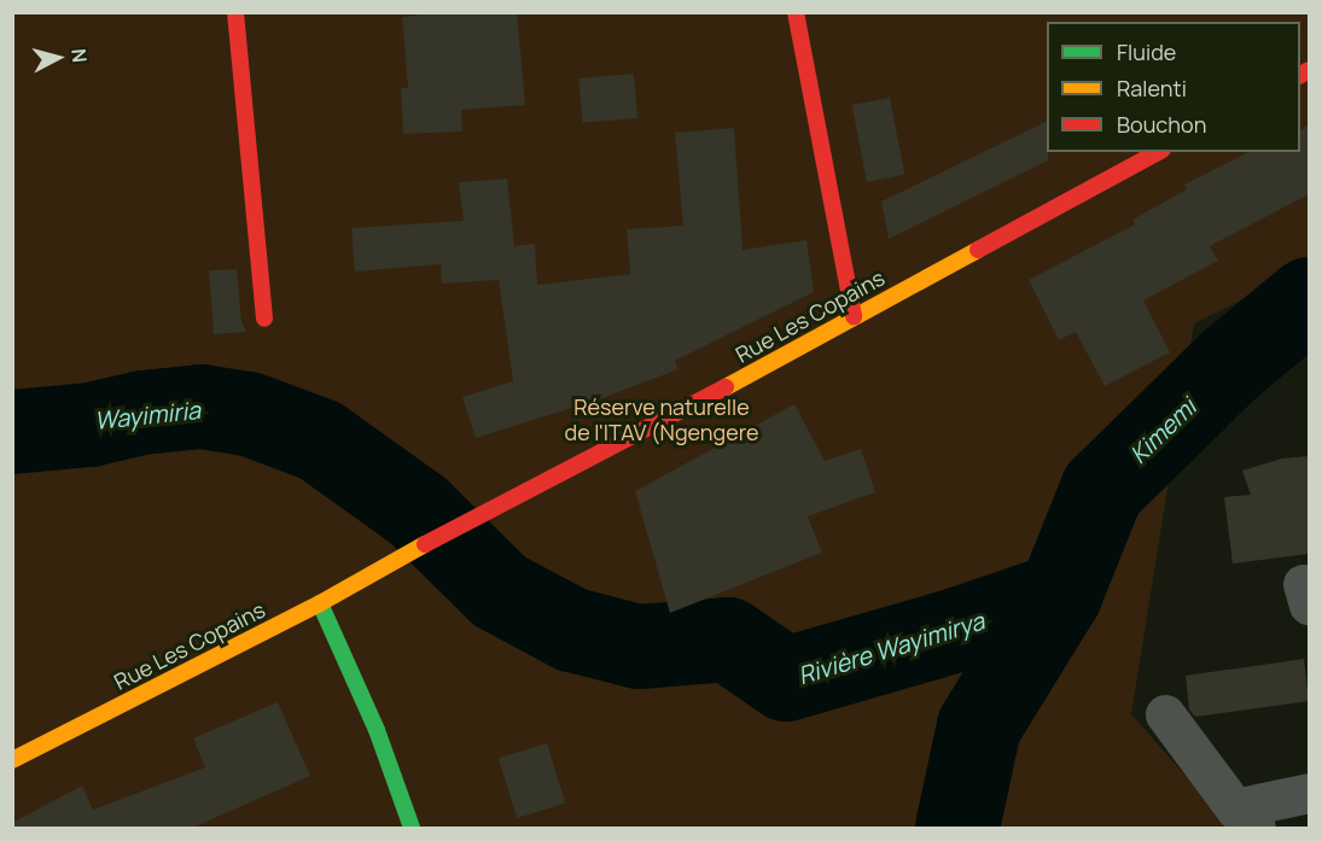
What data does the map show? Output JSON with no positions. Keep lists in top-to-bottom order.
{
  "streets": {
    "street": ["Rue Les Copains"]
  },
  "water": ["Wayimiria", "Kimemi", "Rivière Wayimirya"],
  "parks": ["Réserve naturelle de l'ITAV (Ngengere"],
  "legend": ["Fluide", "Ralenti", "Bouchon"],
  "north": "right"
}
